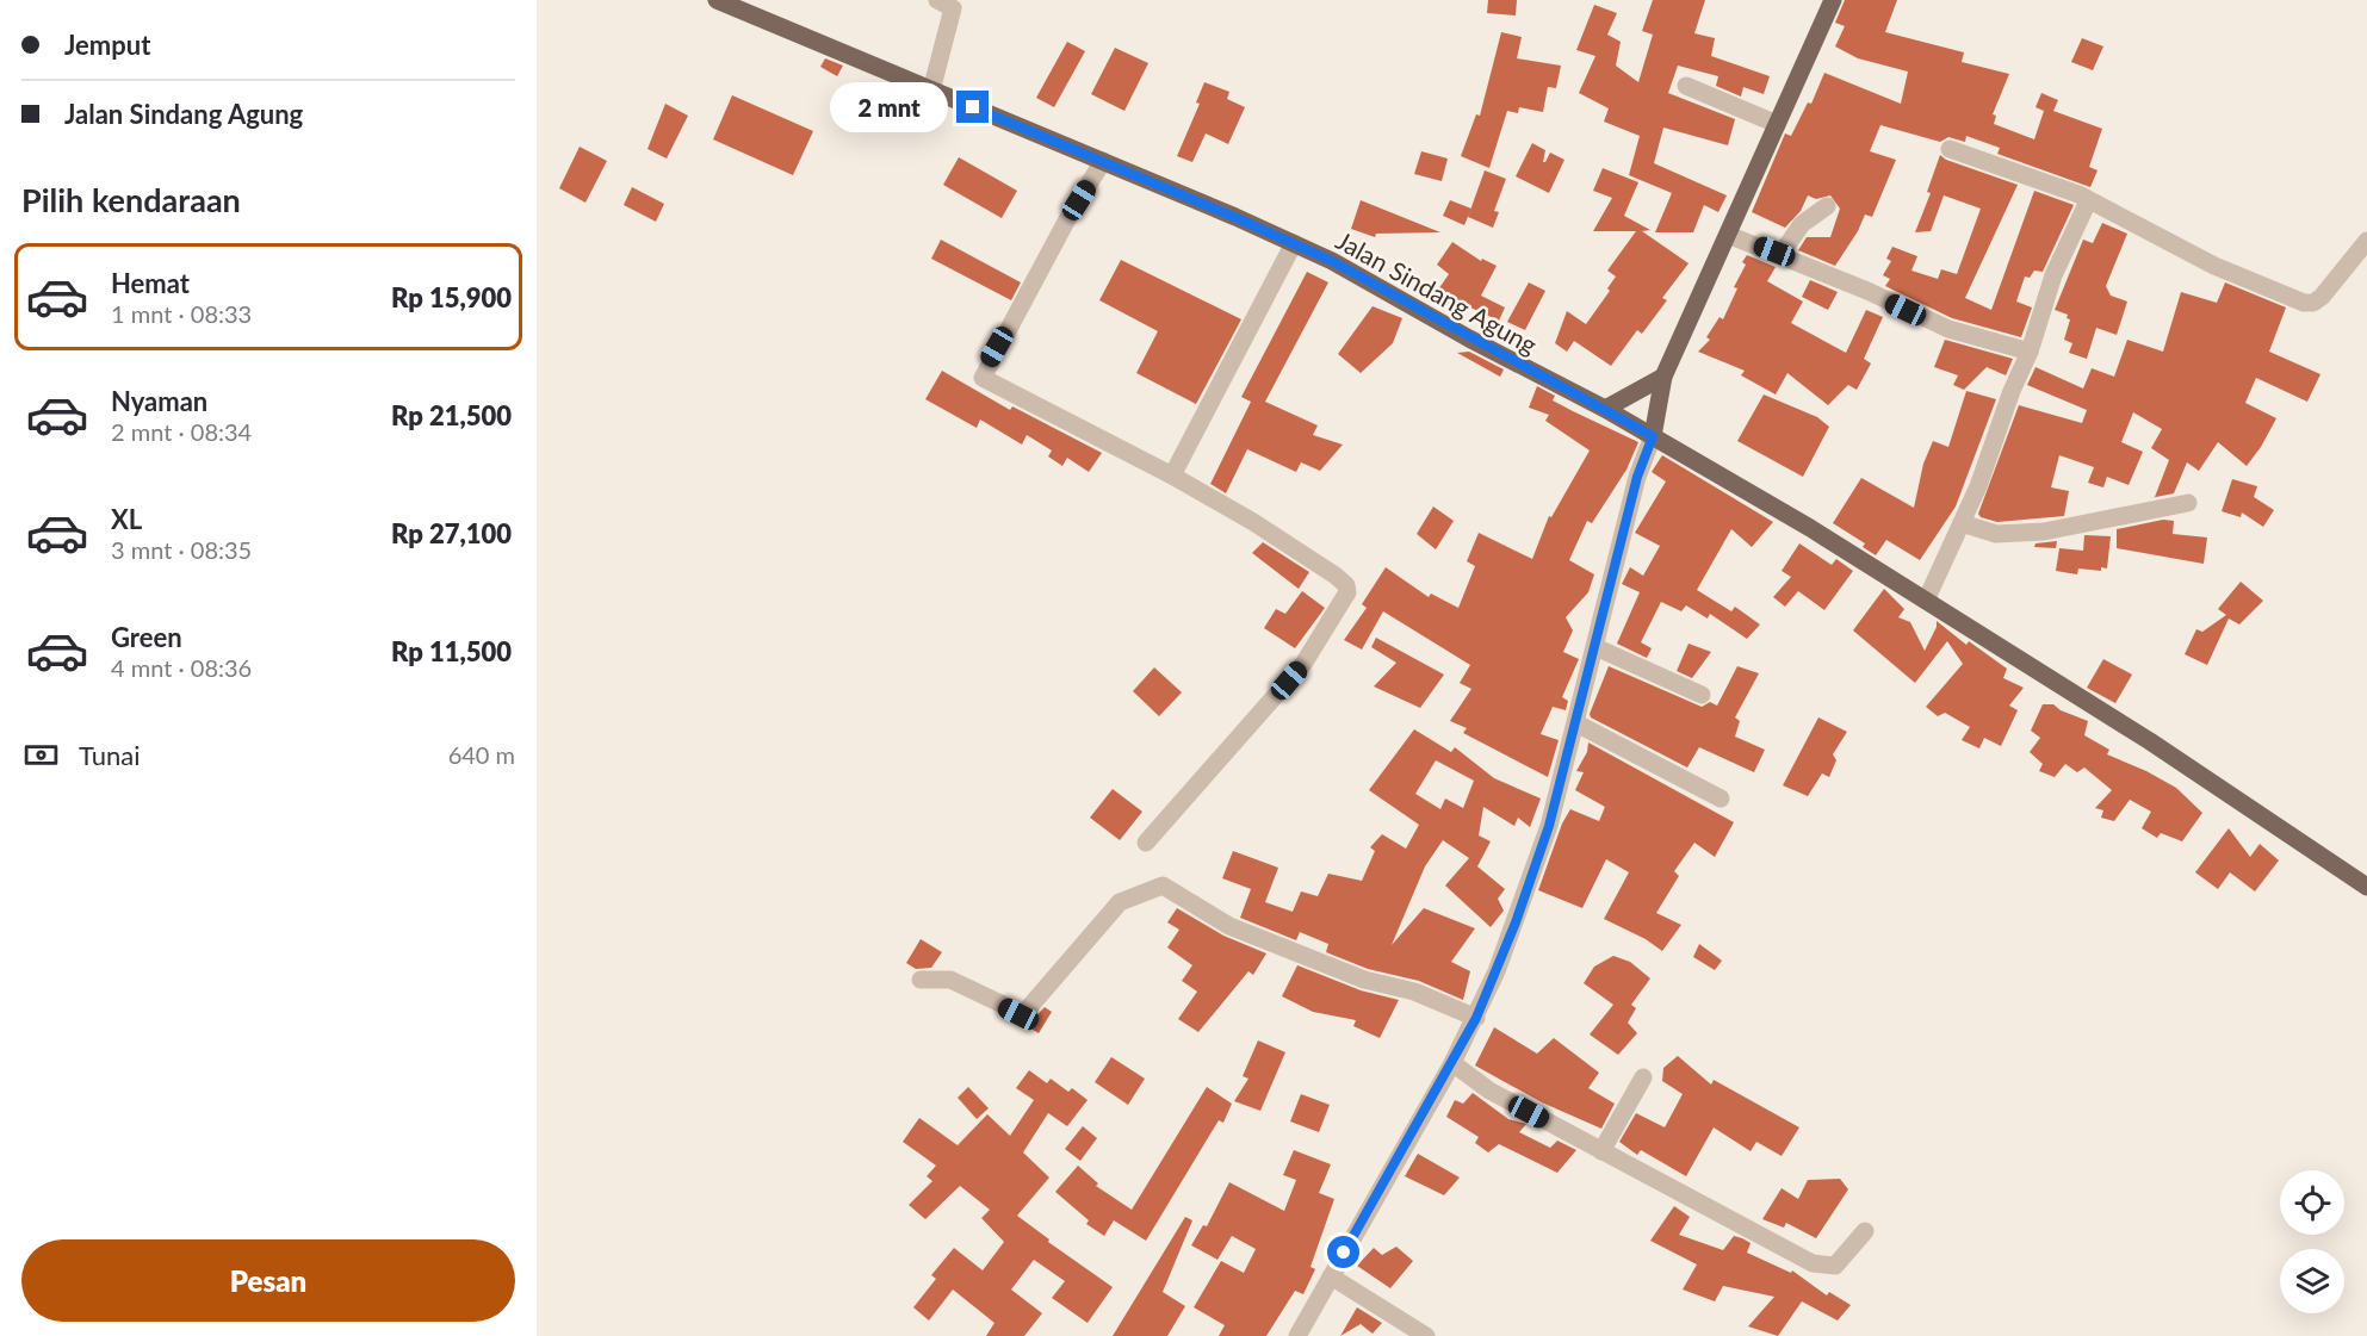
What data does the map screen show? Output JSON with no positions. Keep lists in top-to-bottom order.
{
  "streets": {
    "main road": ["Jalan Sindang Agung"]
  },
  "page": {
    "banner": ["Jemput", "Jalan Sindang Agung"],
    "bubble": "2 mnt",
    "heading": "Pilih kendaraan",
    "list": [
      {
        "name": "Hemat",
        "note": "1 mnt · 08:33",
        "value": "Rp 15,900"
      },
      {
        "name": "Nyaman",
        "note": "2 mnt · 08:34",
        "value": "Rp 21,500"
      },
      {
        "name": "XL",
        "note": "3 mnt · 08:35",
        "value": "Rp 27,100"
      },
      {
        "name": "Green",
        "note": "4 mnt · 08:36",
        "value": "Rp 11,500"
      }
    ],
    "pay": ["Tunai", "640 m"],
    "buttons": "Pesan"
  }
}
